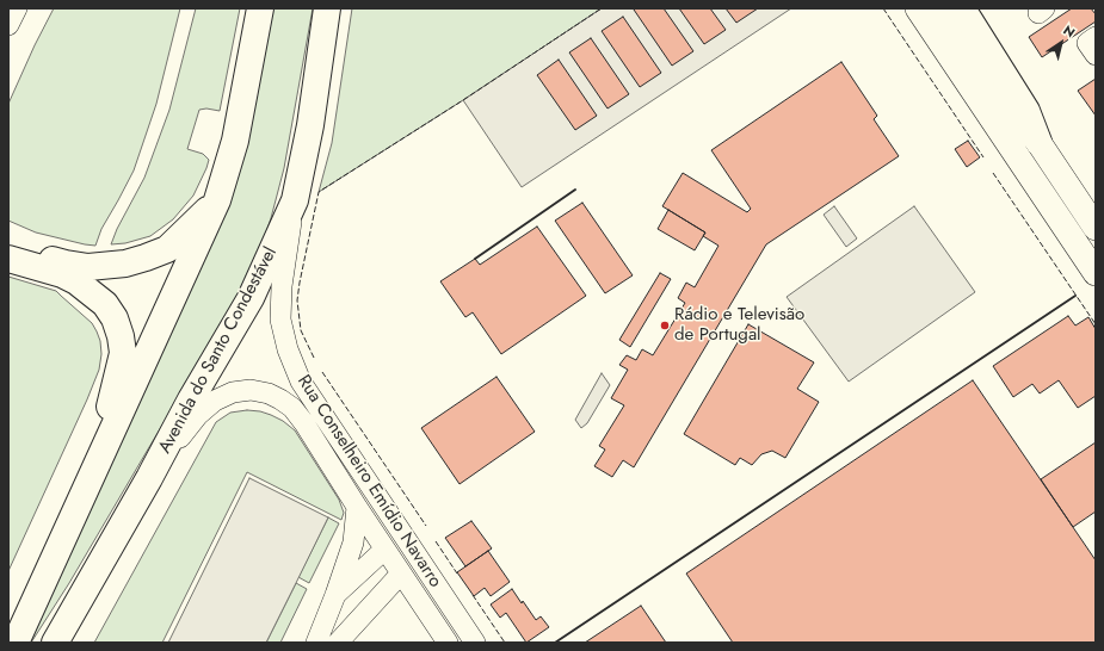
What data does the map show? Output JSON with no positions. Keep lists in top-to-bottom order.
{
  "streets": {
    "highway": ["Avenida do Santo Condestável"],
    "street": ["Rua Conselheiro Emídio Navarro"]
  },
  "crossings": [
    ["Avenida do Santo Condestável", "Rua Conselheiro Emídio Navarro"]
  ],
  "places": ["Rádio e Televisão de Portugal"],
  "north": "top right"
}
